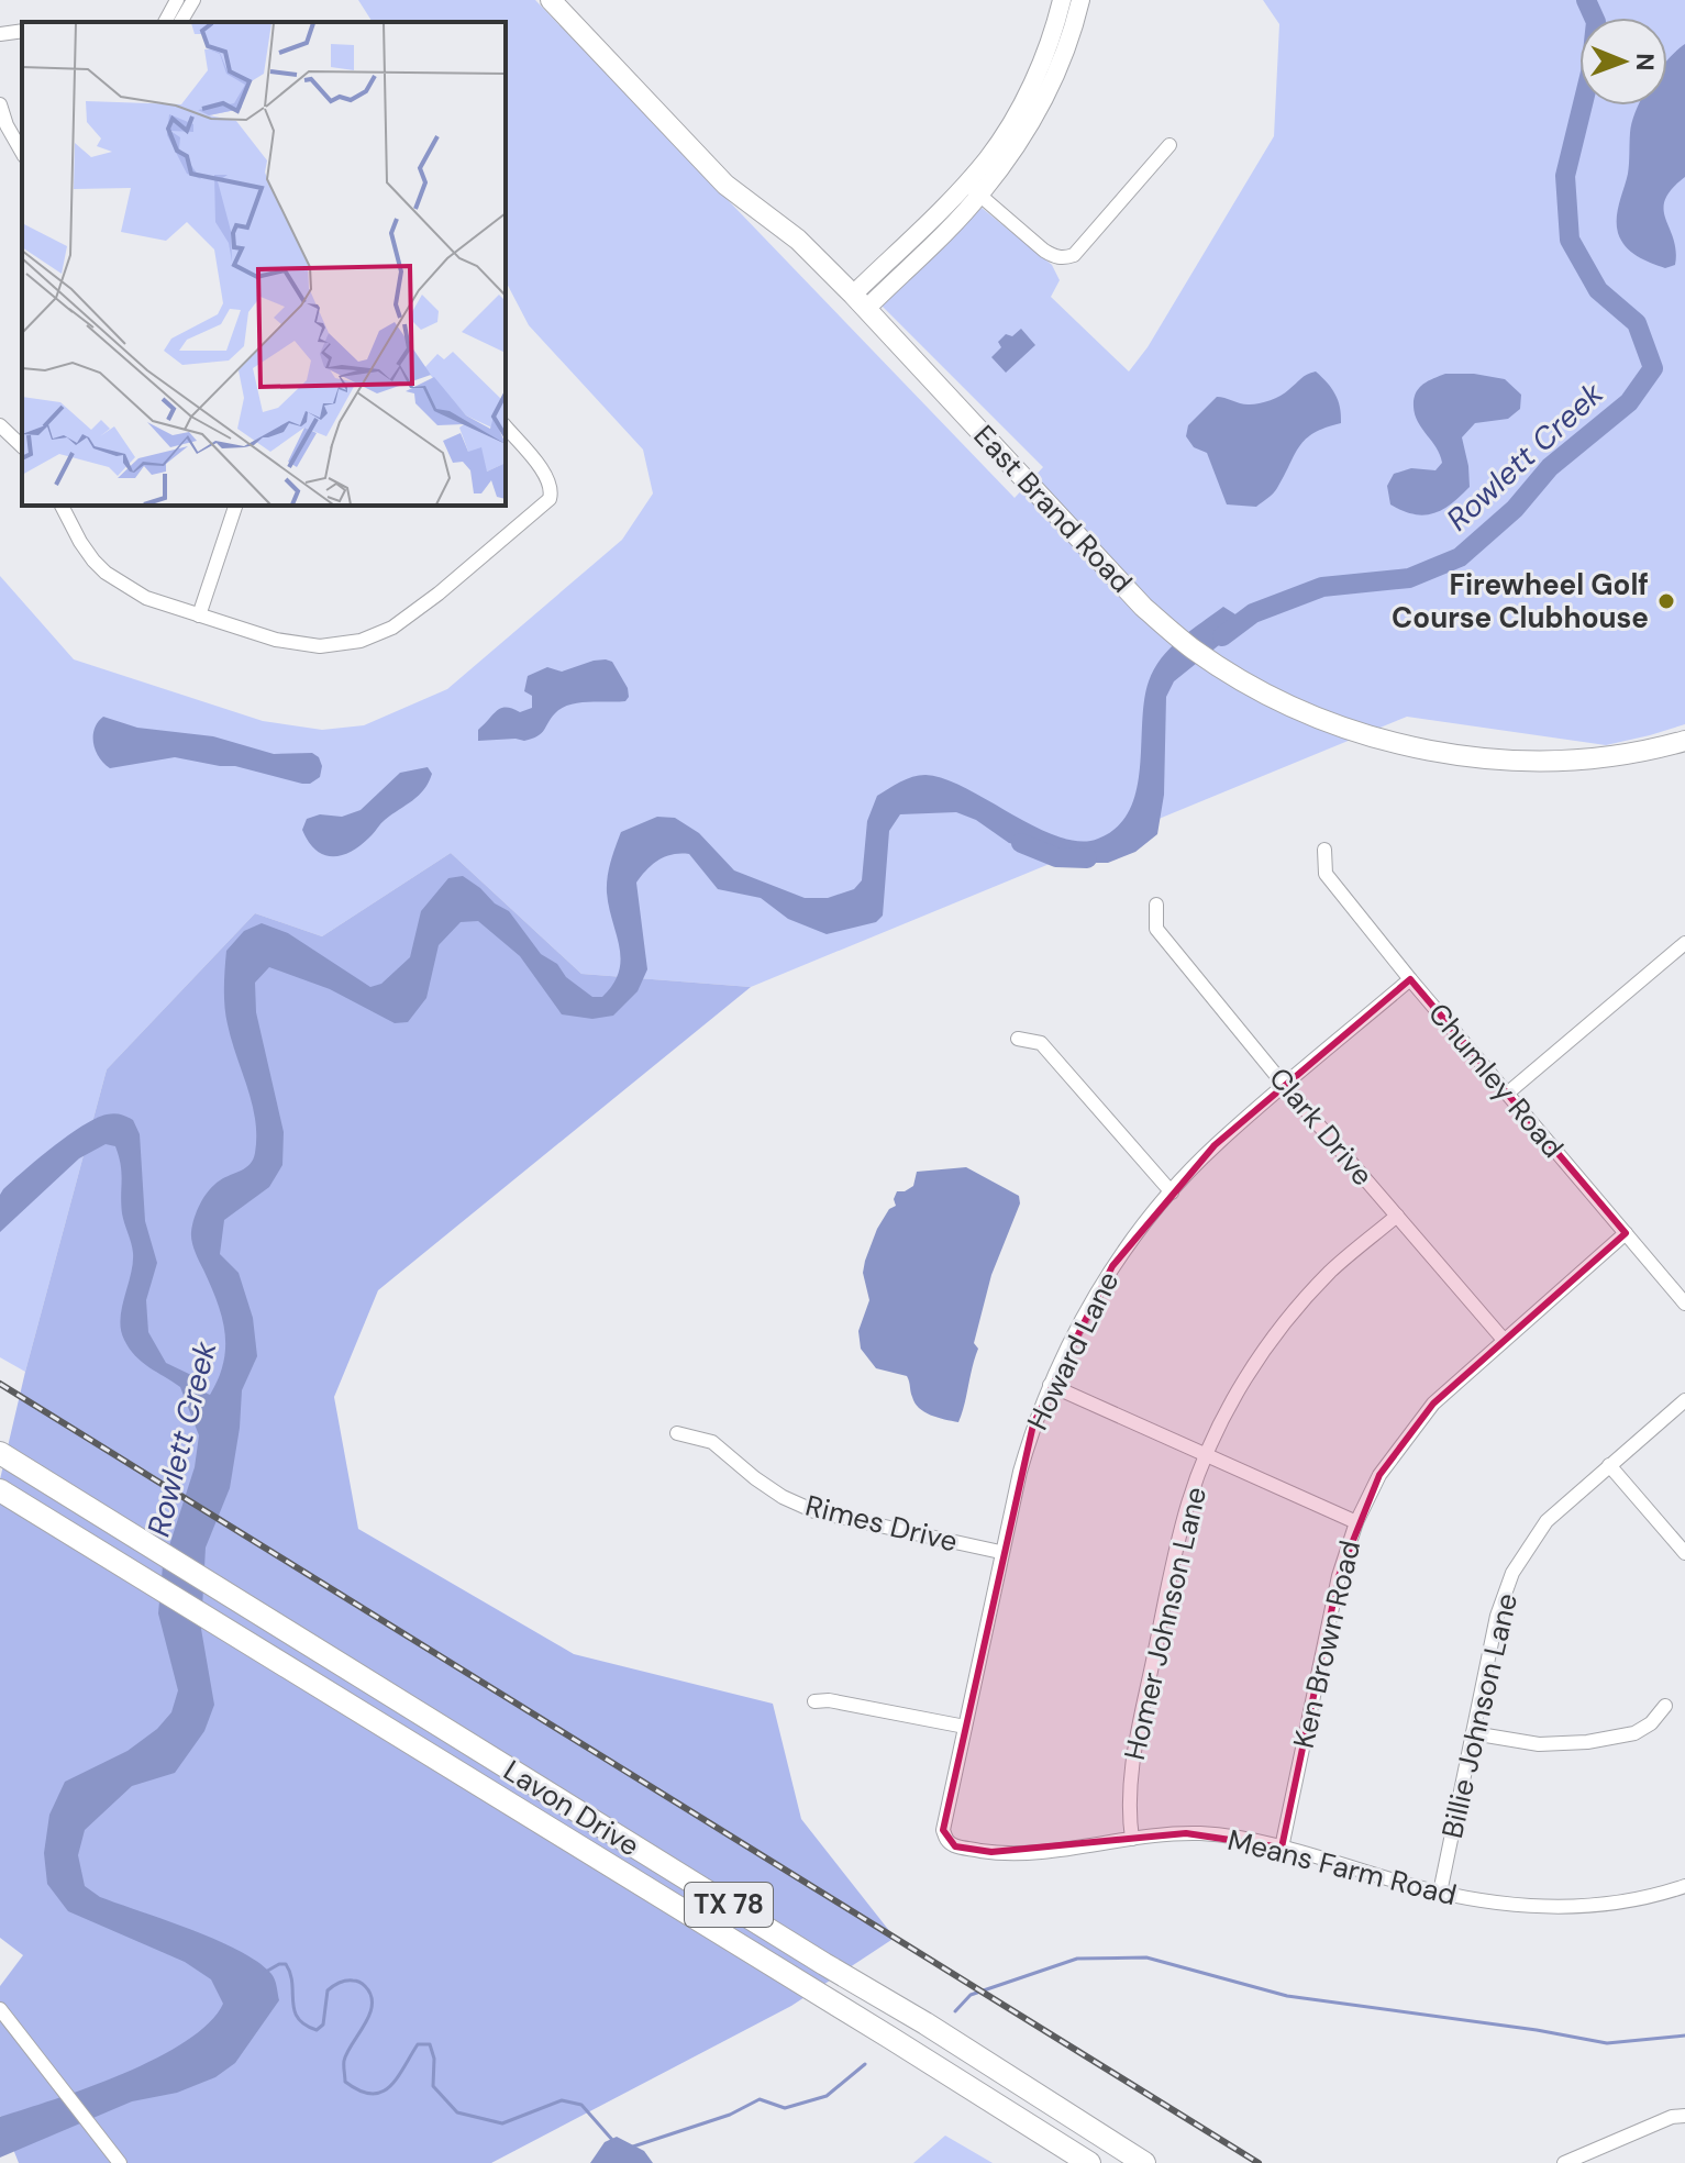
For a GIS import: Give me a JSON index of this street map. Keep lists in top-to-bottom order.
{
  "streets": {
    "main road": ["East Brand Road", "Lavon Drive", "TX 78"],
    "street": [
      "Chumley Road",
      "Clark Drive",
      "Howard Lane",
      "Rimes Drive",
      "Homer Johnson Lane",
      "Ken Brown Road",
      "Billie Johnson Lane",
      "Means Farm Road"
    ]
  },
  "crossings": [
    ["Chumley Road", "Howard Lane"],
    ["Chumley Road", "Ken Brown Road"],
    ["Clark Drive", "Howard Lane"],
    ["Clark Drive", "Homer Johnson Lane"],
    ["Clark Drive", "Ken Brown Road"],
    ["Howard Lane", "Rimes Drive"],
    ["Howard Lane", "Means Farm Road"],
    ["Homer Johnson Lane", "Means Farm Road"],
    ["Ken Brown Road", "Means Farm Road"],
    ["Billie Johnson Lane", "Means Farm Road"]
  ],
  "water": ["Rowlett Creek"],
  "places": ["Firewheel Golf Course Clubhouse"],
  "north": "right"
}
